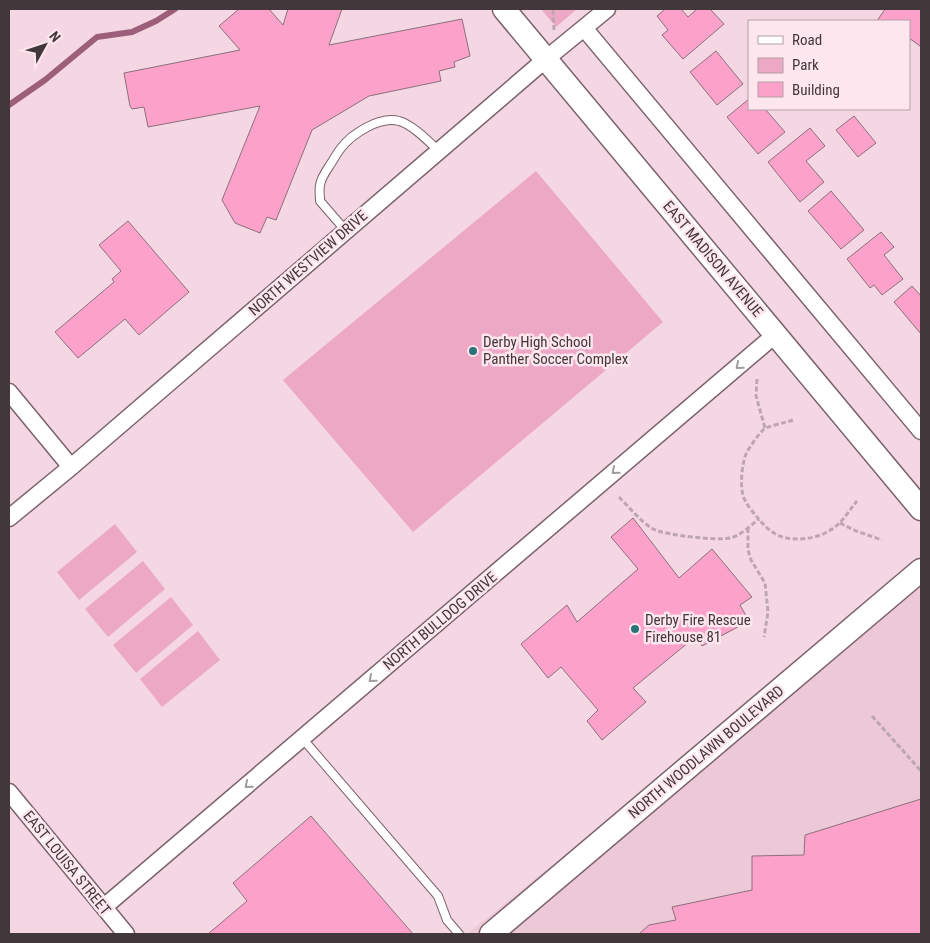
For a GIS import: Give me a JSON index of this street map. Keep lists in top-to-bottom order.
{
  "streets": {
    "main road": ["EAST MADISON AVENUE", "NORTH WOODLAWN BOULEVARD"],
    "street": ["NORTH WESTVIEW DRIVE", "NORTH BULLDOG DRIVE", "EAST LOUISA STREET"]
  },
  "crossings": [
    ["EAST MADISON AVENUE", "NORTH WESTVIEW DRIVE"],
    ["EAST MADISON AVENUE", "NORTH BULLDOG DRIVE"],
    ["NORTH BULLDOG DRIVE", "EAST LOUISA STREET"]
  ],
  "one_way": ["NORTH BULLDOG DRIVE"],
  "places": ["Derby High School Panther Soccer Complex", "Derby Fire Rescue Firehouse 81"],
  "legend": ["Road", "Park", "Building"],
  "north": "top right"
}
